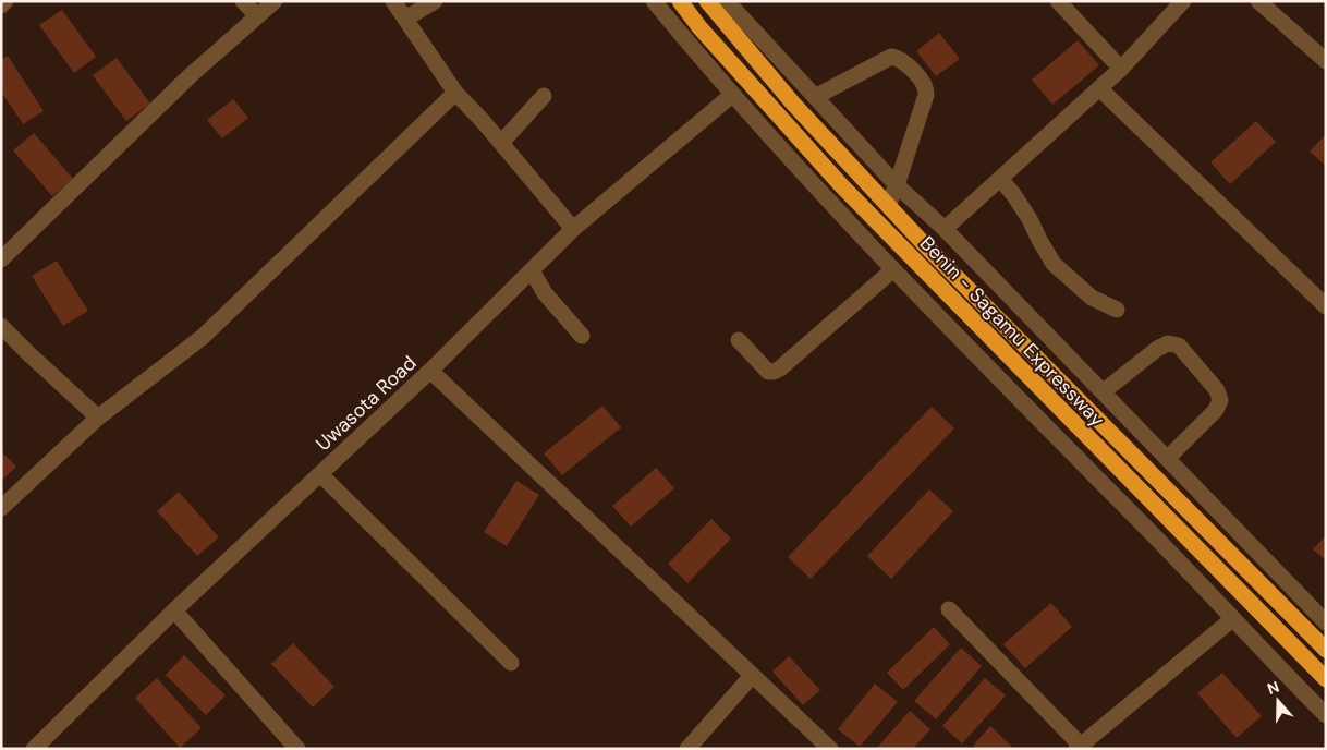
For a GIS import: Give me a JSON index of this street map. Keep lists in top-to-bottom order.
{
  "streets": {
    "highway": ["Benin - Sagamu Expressway"],
    "street": ["Uwasota Road"]
  },
  "north": "top"
}
